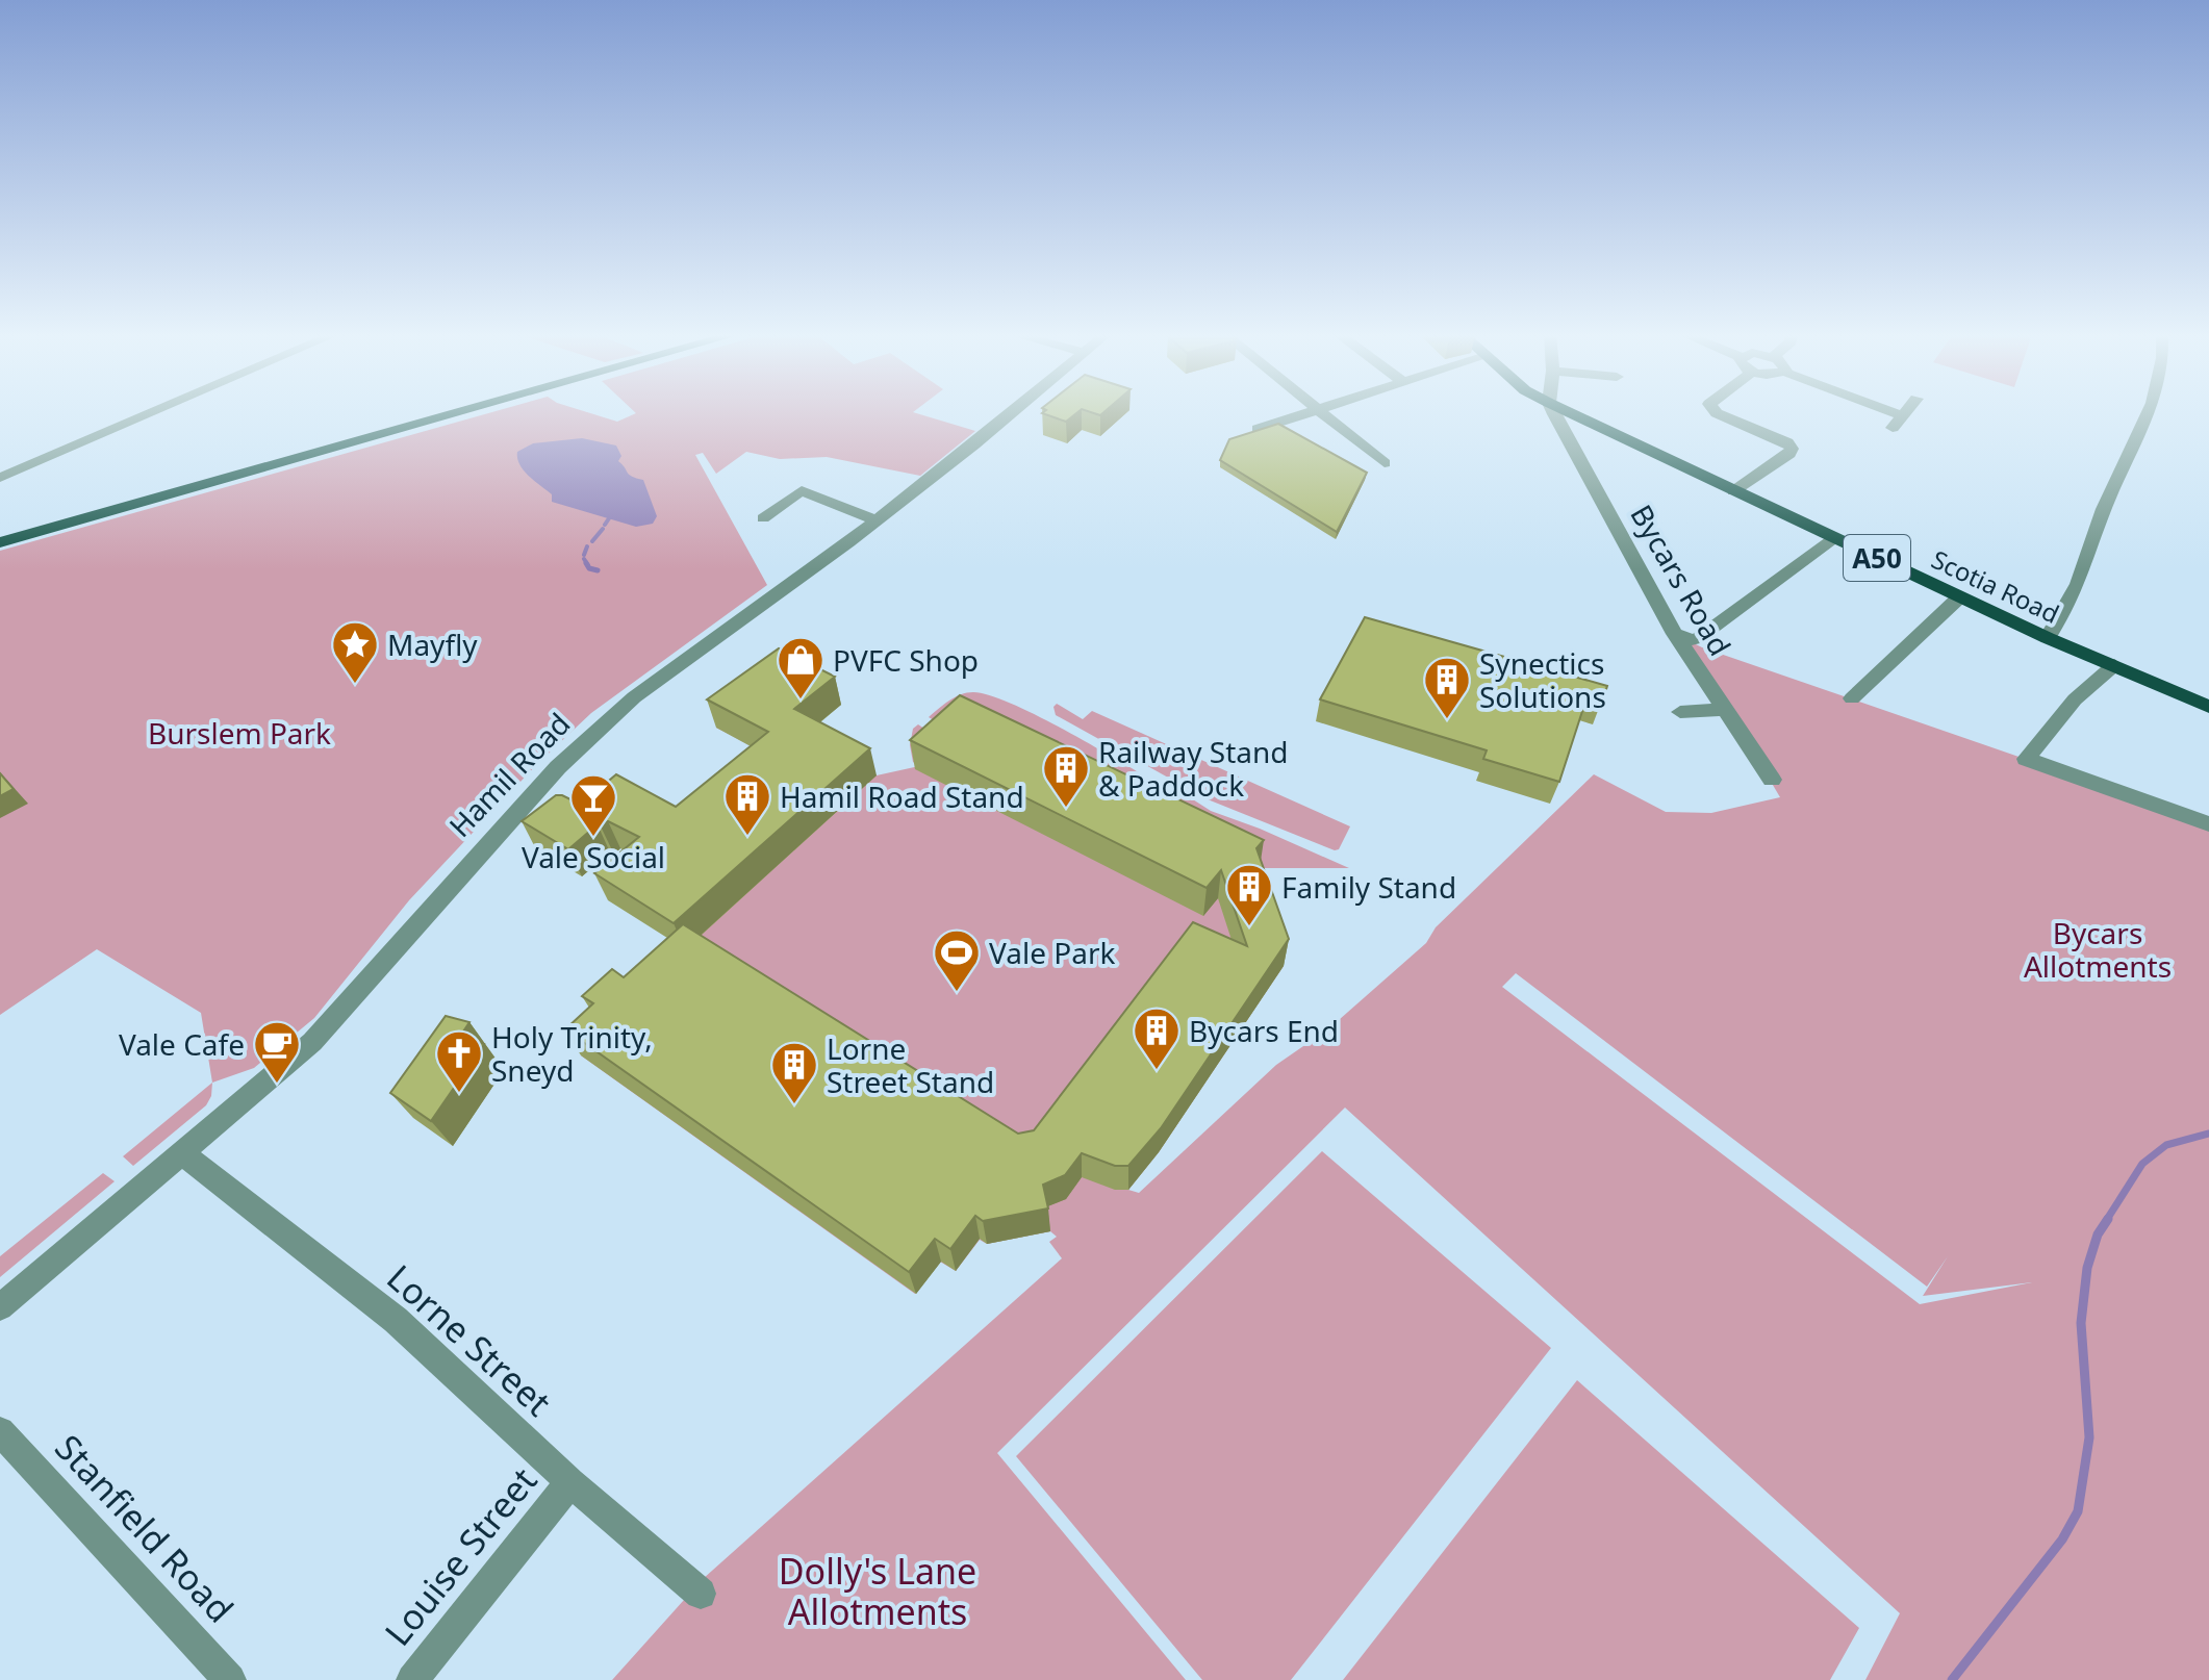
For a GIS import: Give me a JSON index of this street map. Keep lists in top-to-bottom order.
{
  "streets": {
    "main road": ["A50", "Scotia Road"],
    "street": [
      "Bycars Road",
      "Hamil Road",
      "Lorne Street",
      "Stanfield Road",
      "Louise Street"
    ]
  },
  "crossings": [
    ["Hamil Road", "Lorne Street"],
    ["Lorne Street", "Louise Street"]
  ],
  "parks": ["Burslem Park", "Bycars Allotments", "Dolly's Lane Allotments"],
  "places": {
    "place": ["Mayfly"],
    "shop": ["PVFC Shop"],
    "building": [
      "Synectics Solutions",
      "Railway Stand & Paddock",
      "Hamil Road Stand",
      "Family Stand",
      "Bycars End",
      "Lorne Street Stand"
    ],
    "bar": ["Vale Social"],
    "sports": ["Vale Park"],
    "cafe": ["Vale Cafe"],
    "church": ["Holy Trinity, Sneyd"]
  }
}
